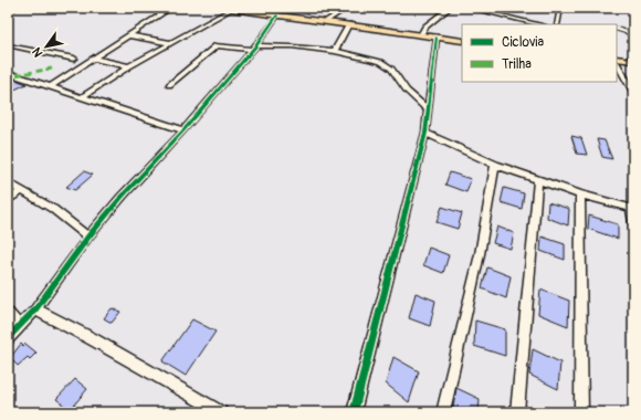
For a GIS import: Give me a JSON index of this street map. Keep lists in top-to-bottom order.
{
  "legend": ["Ciclovia", "Trilha"],
  "north": "bottom left"
}
